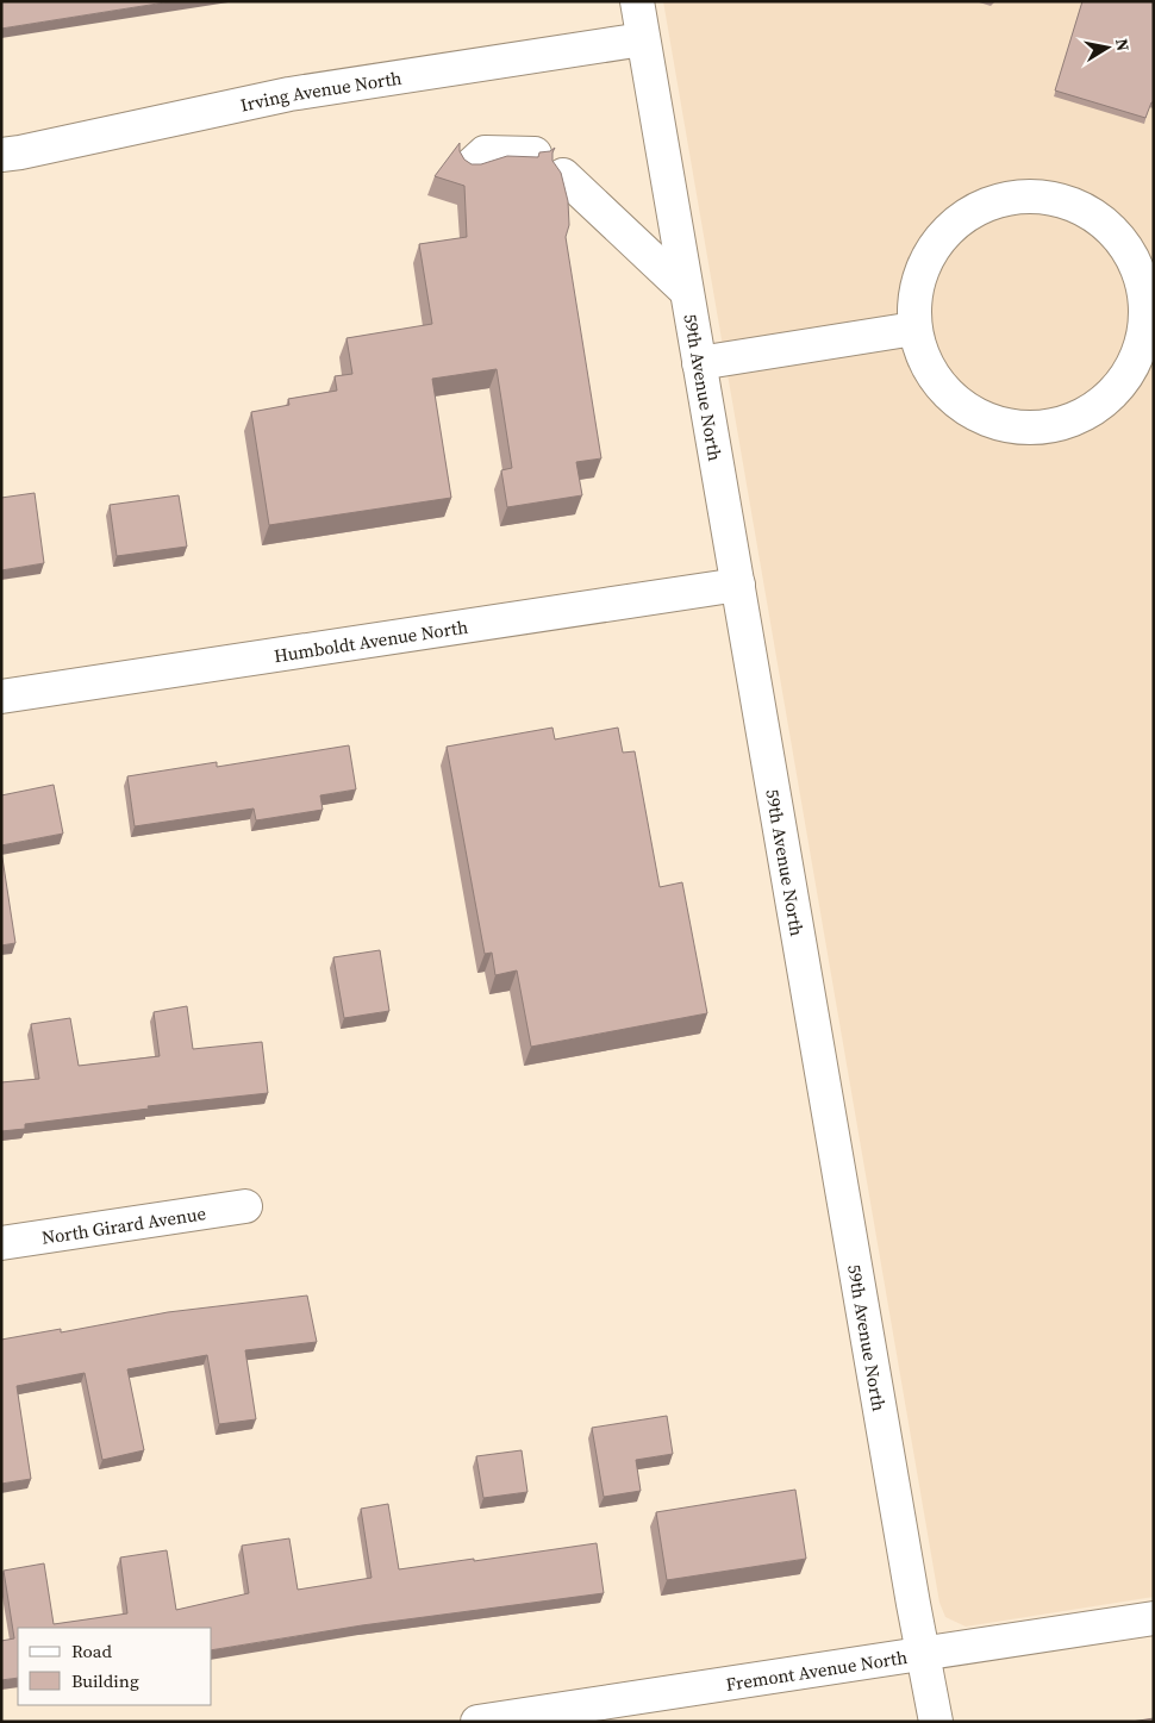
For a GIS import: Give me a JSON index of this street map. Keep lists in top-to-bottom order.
{
  "streets": {
    "street": [
      "Irving Avenue North",
      "59th Avenue North",
      "Humboldt Avenue North",
      "North Girard Avenue",
      "Fremont Avenue North"
    ]
  },
  "crossings": [
    ["Irving Avenue North", "59th Avenue North"],
    ["59th Avenue North", "Humboldt Avenue North"],
    ["59th Avenue North", "Fremont Avenue North"]
  ],
  "legend": ["Road", "Building"],
  "north": "right"
}
